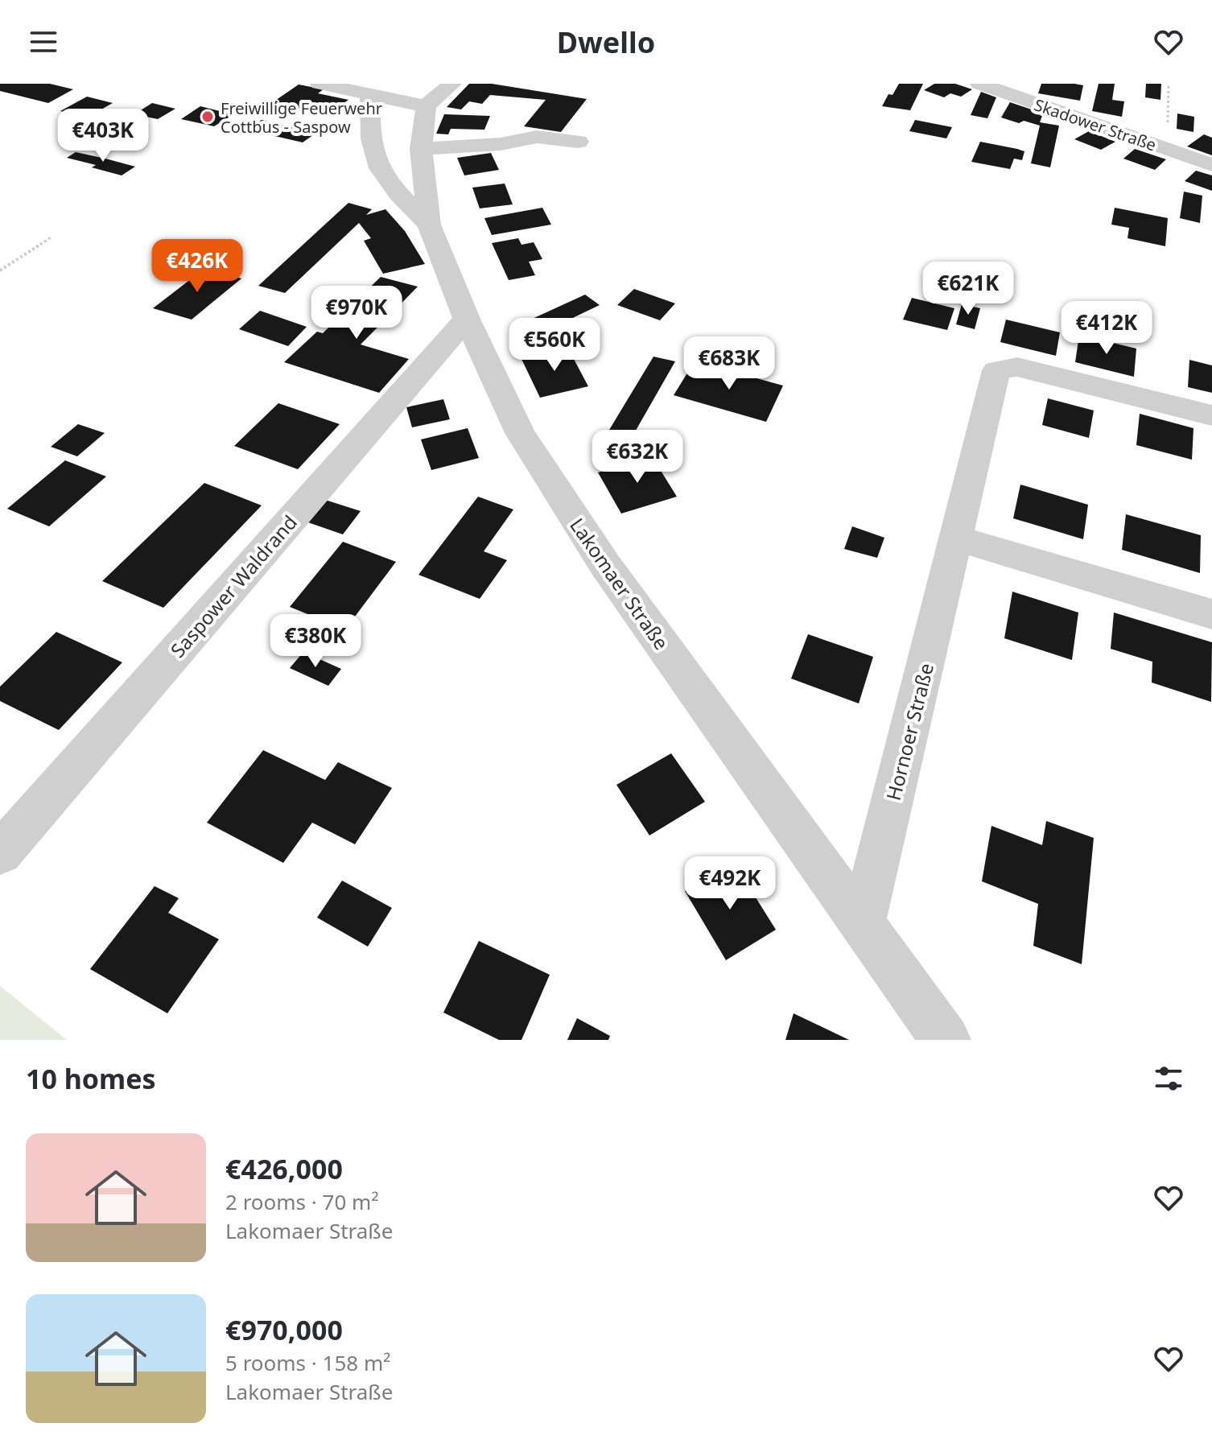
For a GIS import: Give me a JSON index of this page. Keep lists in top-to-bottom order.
{
  "streets": {
    "street": [
      "Skadower Straße",
      "Lakomaer Straße",
      "Saspower Waldrand",
      "Hornoer Straße"
    ]
  },
  "crossings": [
    ["Lakomaer Straße", "Saspower Waldrand"],
    ["Lakomaer Straße", "Hornoer Straße"]
  ],
  "places": ["Freiwillige Feuerwehr Cottbus - Saspow"],
  "page": {
    "header": "Dwello",
    "price": [
      "€403K",
      "€426K",
      "€621K",
      "€970K",
      "€412K",
      "€560K",
      "€683K",
      "€632K",
      "€380K",
      "€492K"
    ],
    "heading": "10 homes",
    "list": [
      {
        "name": "€426,000",
        "note": "2 rooms · 70 m² · Lakomaer Straße"
      },
      {
        "name": "€970,000",
        "note": "5 rooms · 158 m² · Lakomaer Straße"
      }
    ]
  }
}
